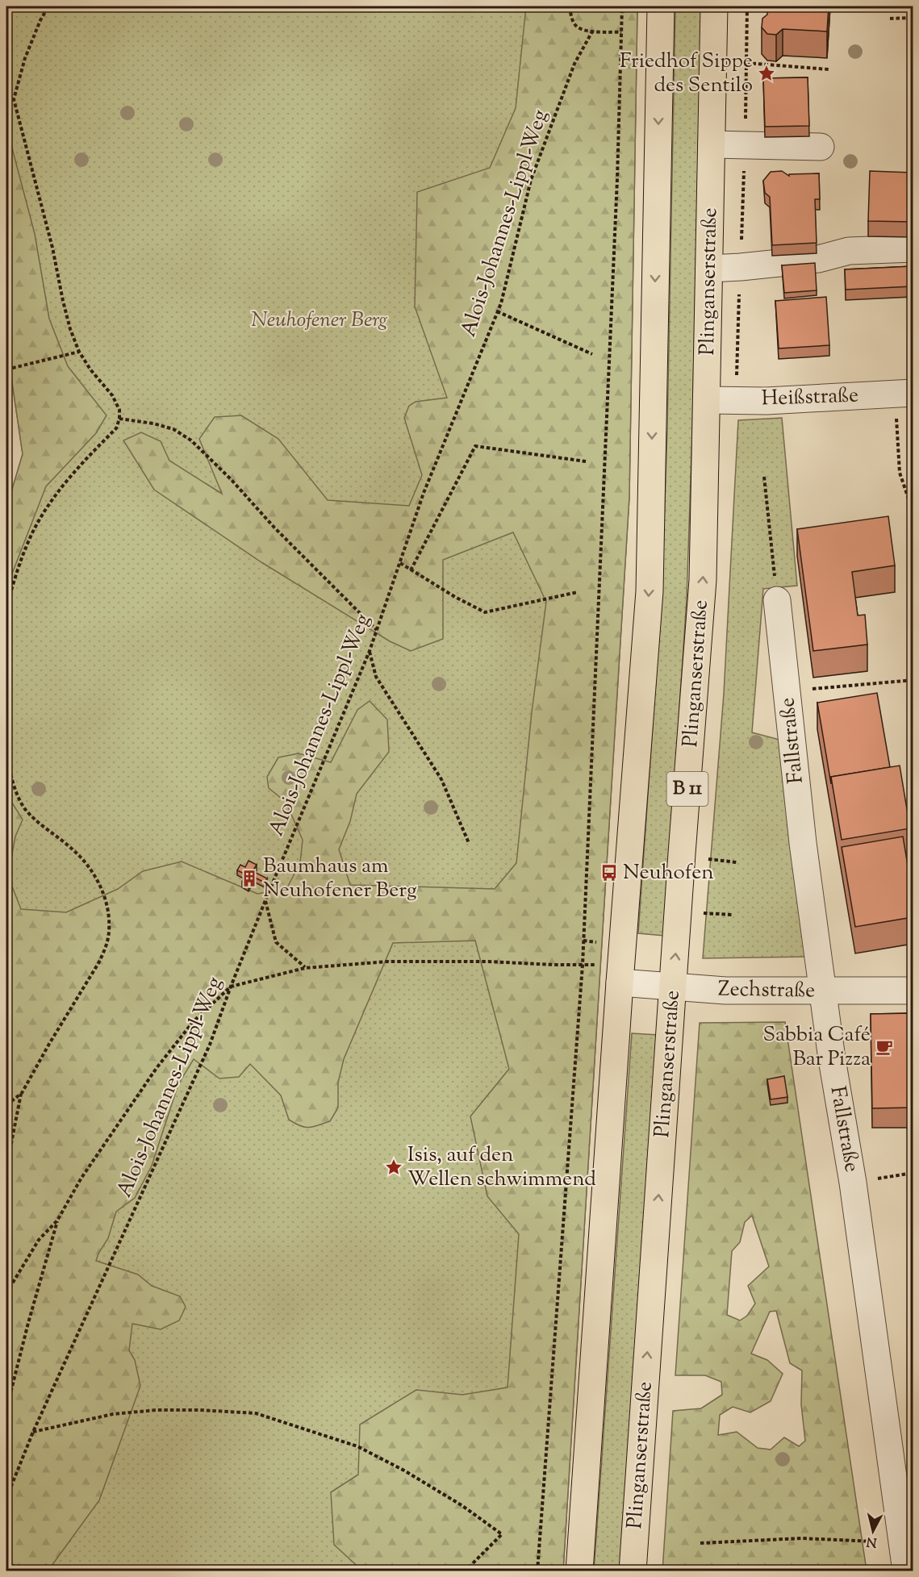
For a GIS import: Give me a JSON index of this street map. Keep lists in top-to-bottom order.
{
  "streets": {
    "main road": ["Plinganserstraße", "B 11"],
    "street": ["Heißstraße", "Fallstraße", "Zechstraße"],
    "path": ["Alois-Johannes-Lippl-Weg"]
  },
  "crossings": [
    ["Plinganserstraße", "Heißstraße"],
    ["Plinganserstraße", "Zechstraße"],
    ["Fallstraße", "Zechstraße"]
  ],
  "parks": ["Neuhofener Berg"],
  "places": {
    "place": ["Friedhof Sippe des Sentilo", "Isis, auf den Wellen schwimmend"],
    "bus stop": ["Neuhofen"],
    "building": ["Baumhaus am Neuhofener Berg"],
    "cafe": ["Sabbia Café Bar Pizza"]
  },
  "north": "bottom"
}
